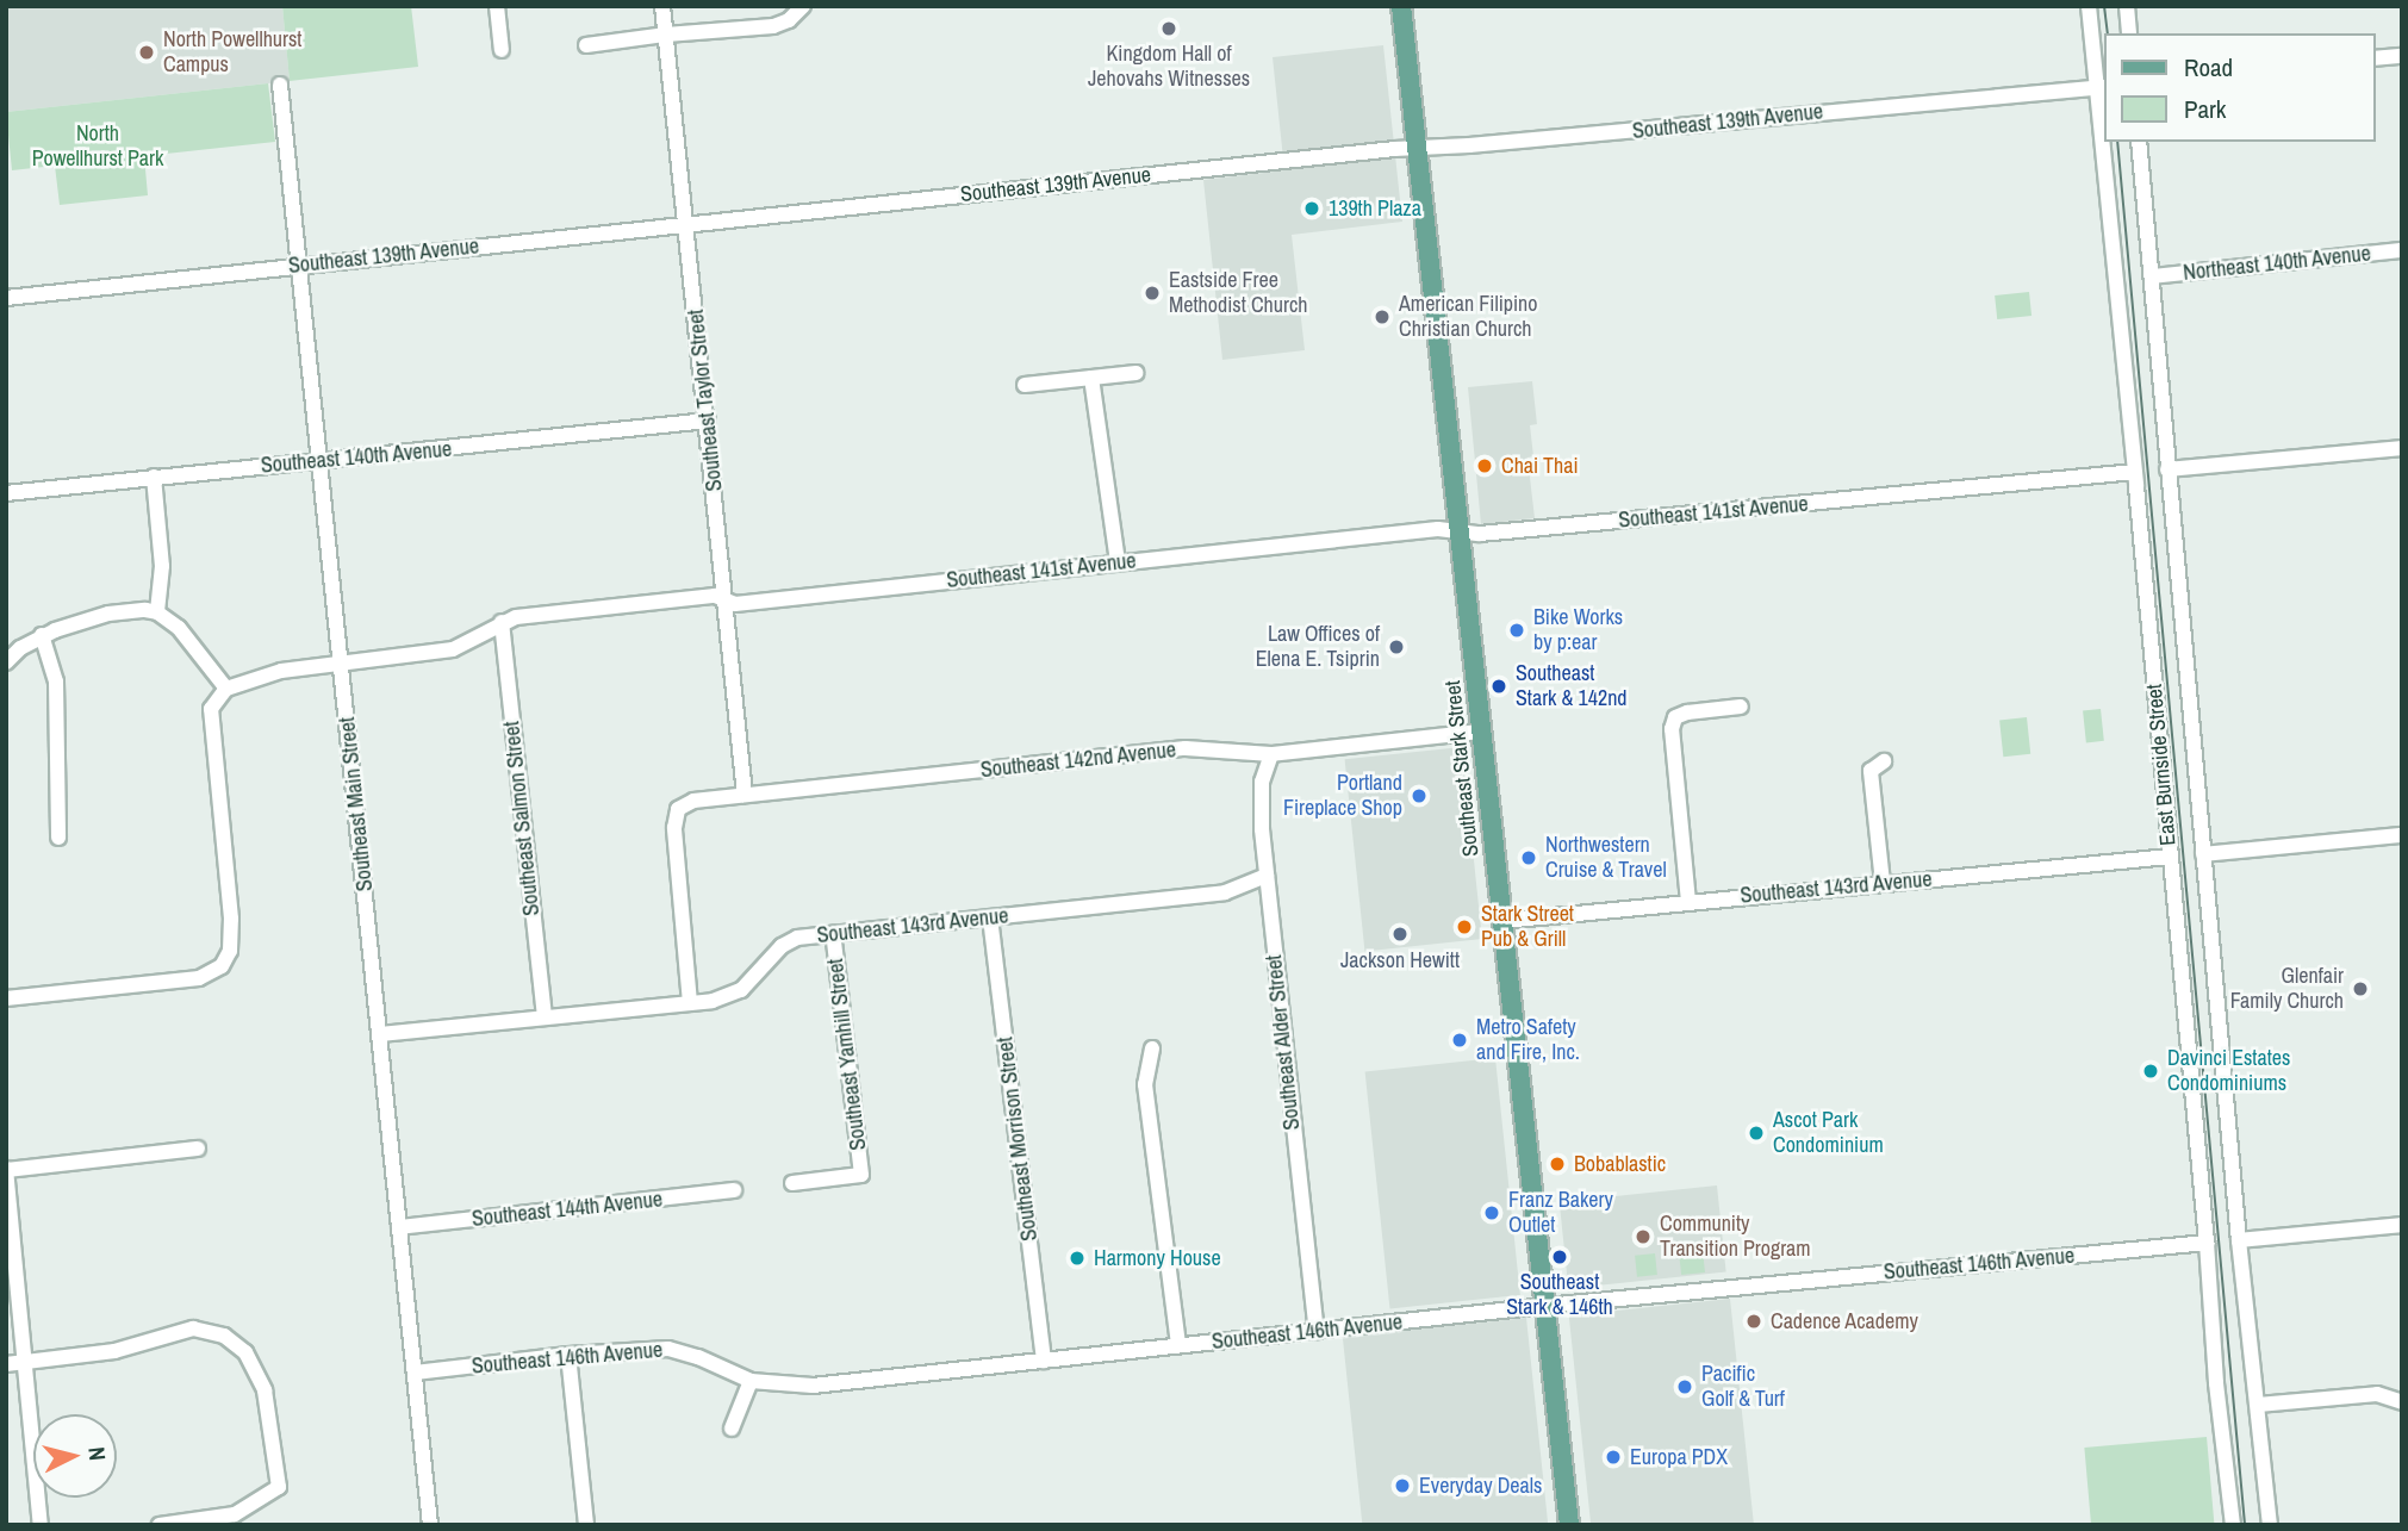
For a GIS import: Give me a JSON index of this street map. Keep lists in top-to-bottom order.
{
  "streets": {
    "main road": ["Southeast Stark Street"],
    "street": [
      "Southeast 139th Avenue",
      "Northeast 140th Avenue",
      "Southeast Taylor Street",
      "Southeast 140th Avenue",
      "Southeast 141st Avenue",
      "Southeast 142nd Avenue",
      "East Burnside Street",
      "Southeast Main Street",
      "Southeast Salmon Street",
      "Southeast 143rd Avenue",
      "Southeast Alder Street",
      "Southeast Yamhill Street",
      "Southeast Morrison Street",
      "Southeast 144th Avenue",
      "Southeast 146th Avenue"
    ]
  },
  "crossings": [
    ["Southeast 139th Avenue", "Southeast Taylor Street"],
    ["Southeast 139th Avenue", "East Burnside Street"],
    ["Southeast 139th Avenue", "Southeast Stark Street"],
    ["Southeast 139th Avenue", "Southeast Main Street"],
    ["Northeast 140th Avenue", "East Burnside Street"],
    ["Southeast Taylor Street", "Southeast 140th Avenue"],
    ["Southeast Taylor Street", "Southeast 141st Avenue"],
    ["Southeast Taylor Street", "Southeast 142nd Avenue"],
    ["Southeast 140th Avenue", "Southeast Main Street"],
    ["Southeast 141st Avenue", "East Burnside Street"],
    ["Southeast 141st Avenue", "Southeast Stark Street"],
    ["Southeast 141st Avenue", "Southeast Main Street"],
    ["Southeast 141st Avenue", "Southeast Salmon Street"],
    ["Southeast 142nd Avenue", "Southeast Stark Street"],
    ["Southeast 142nd Avenue", "Southeast 143rd Avenue"],
    ["Southeast 142nd Avenue", "Southeast Alder Street"],
    ["East Burnside Street", "Southeast 143rd Avenue"],
    ["East Burnside Street", "Southeast 146th Avenue"],
    ["Southeast Stark Street", "Southeast 143rd Avenue"],
    ["Southeast Stark Street", "Southeast 146th Avenue"],
    ["Southeast Main Street", "Southeast 143rd Avenue"],
    ["Southeast Main Street", "Southeast 144th Avenue"],
    ["Southeast Main Street", "Southeast 146th Avenue"],
    ["Southeast Salmon Street", "Southeast 143rd Avenue"],
    ["Southeast 143rd Avenue", "Southeast Alder Street"],
    ["Southeast 143rd Avenue", "Southeast Yamhill Street"],
    ["Southeast 143rd Avenue", "Southeast Morrison Street"],
    ["Southeast Alder Street", "Southeast 146th Avenue"],
    ["Southeast Morrison Street", "Southeast 146th Avenue"]
  ],
  "parks": ["North Powellhurst Park"],
  "places": [
    "Kingdom Hall of Jehovahs Witnesses",
    "North Powellhurst Campus",
    "139th Plaza",
    "Eastside Free Methodist Church",
    "American Filipino Christian Church",
    "Chai Thai",
    "Bike Works by p:ear",
    "Law Offices of Elena E. Tsiprin",
    "Southeast Stark & 142nd",
    "Portland Fireplace Shop",
    "Northwestern Cruise & Travel",
    "Stark Street Pub & Grill",
    "Jackson Hewitt",
    "Glenfair Family Church",
    "Metro Safety and Fire, Inc.",
    "Davinci Estates Condominiums",
    "Ascot Park Condominium",
    "Bobablastic",
    "Franz Bakery Outlet",
    "Community Transition Program",
    "Southeast Stark & 146th",
    "Harmony House",
    "Cadence Academy",
    "Pacific Golf & Turf",
    "Europa PDX",
    "Everyday Deals"
  ],
  "legend": ["Road", "Park"],
  "north": "right"
}
